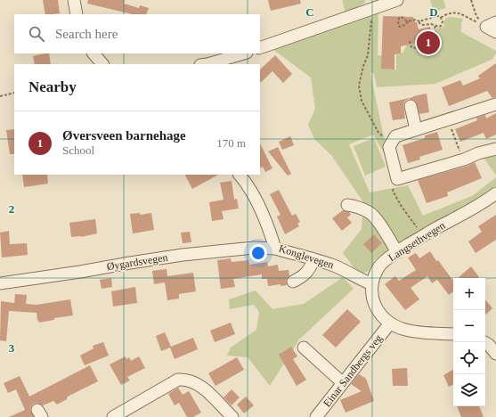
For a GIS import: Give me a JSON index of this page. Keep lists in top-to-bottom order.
{
  "streets": {
    "street": [
      "Langsethvegen",
      "Konglevegen",
      "Øygardsvegen",
      "Einar Sandbergs veg"
    ]
  },
  "crossings": [
    ["Langsethvegen", "Konglevegen"],
    ["Langsethvegen", "Einar Sandbergs veg"],
    ["Konglevegen", "Øygardsvegen"]
  ],
  "page": {
    "search": "Search here",
    "pins": "1",
    "heading": "Nearby",
    "list": [
      {
        "mark": "1",
        "name": "Øversveen barnehage",
        "note": "School",
        "value": "170 m"
      }
    ],
    "map_buttons": ["+", "−"]
  },
  "grid": {
    "columns": ["C", "D"],
    "rows": ["2", "3"]
  }
}
